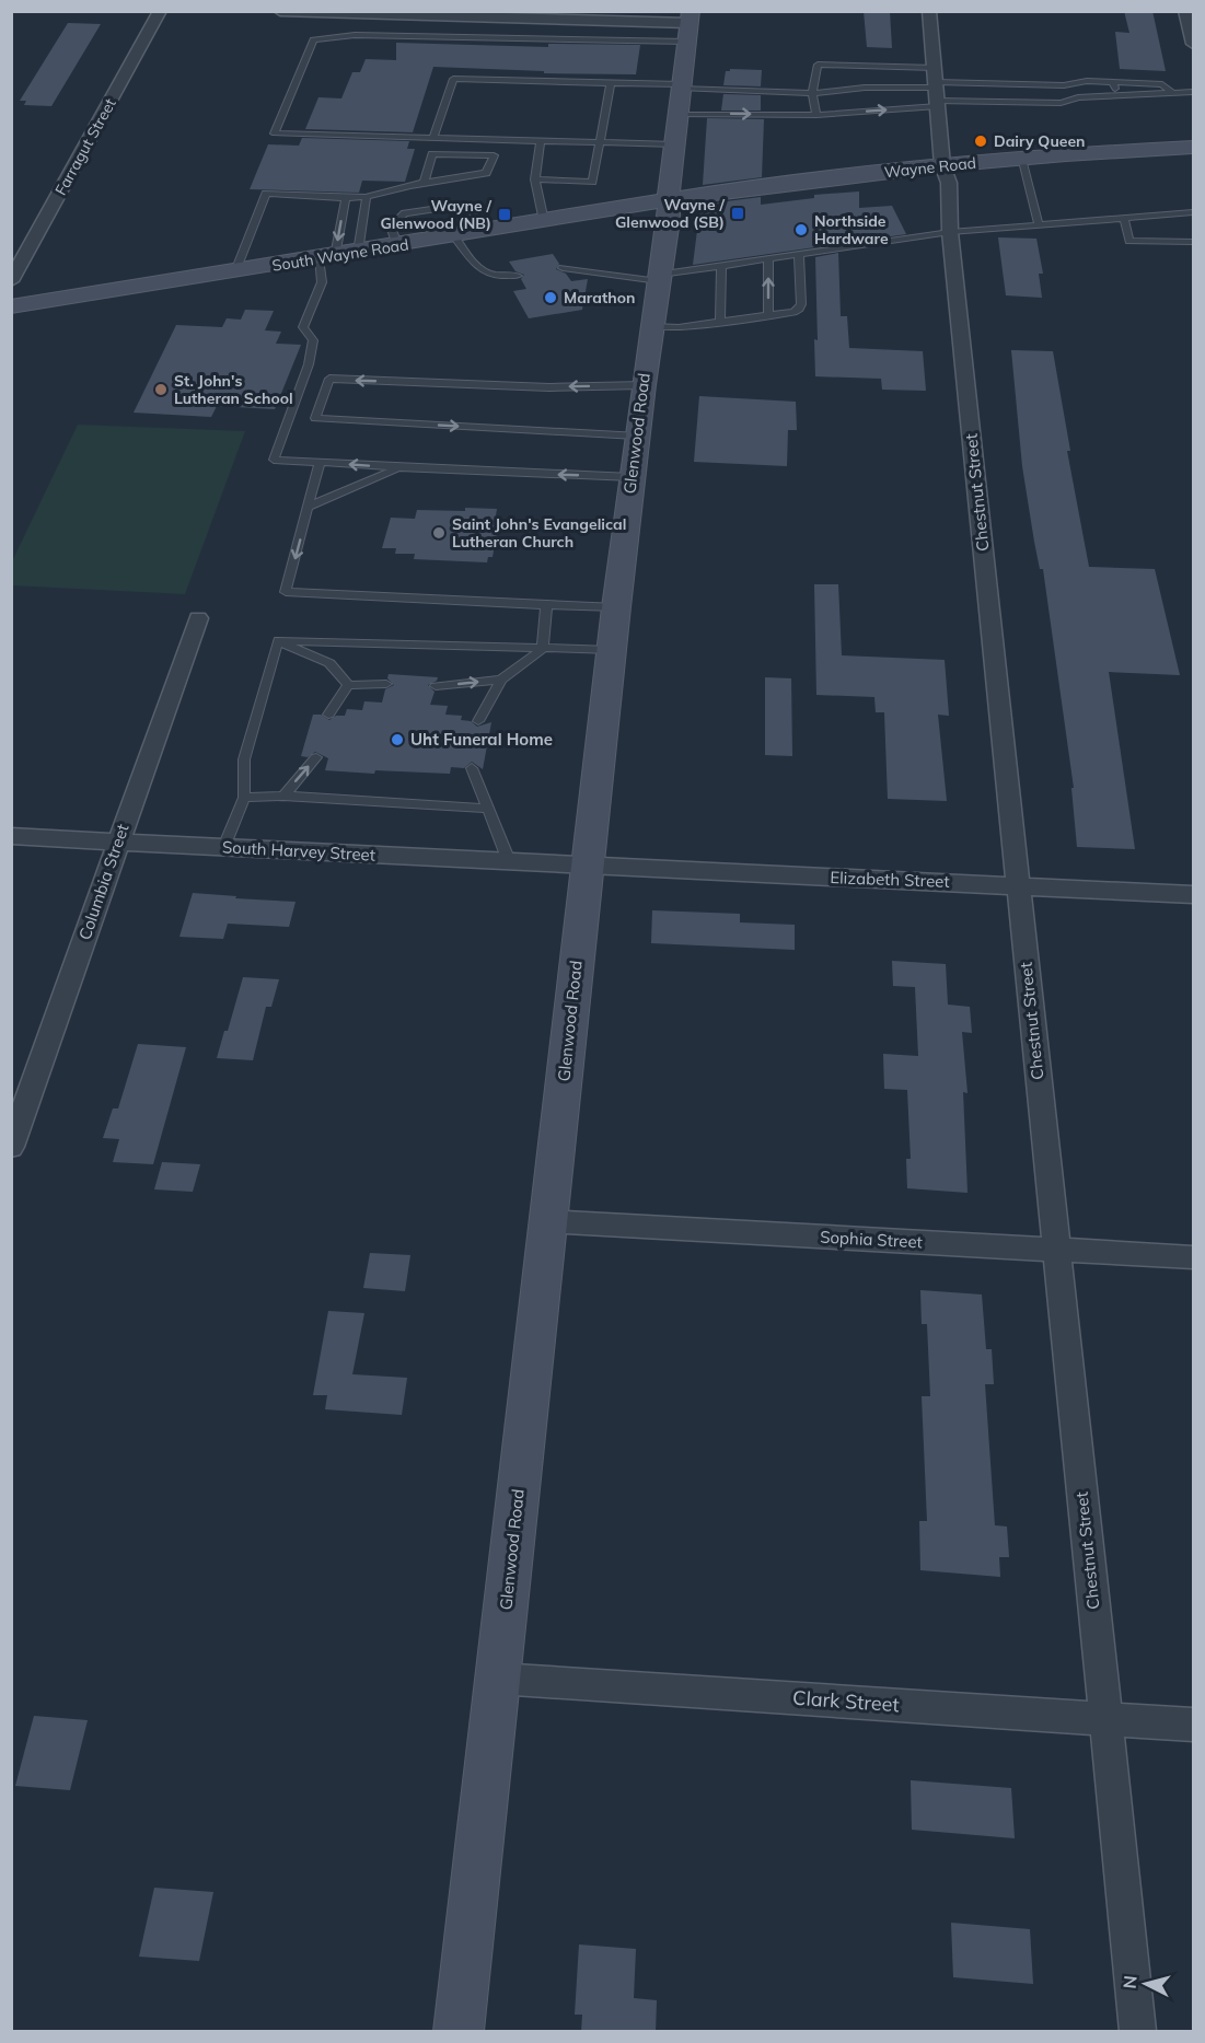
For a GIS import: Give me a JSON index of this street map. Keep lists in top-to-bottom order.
{
  "streets": {
    "street": [
      "Farragut Street",
      "Wayne Road",
      "South Wayne Road",
      "Glenwood Road",
      "Chestnut Street",
      "South Harvey Street",
      "Elizabeth Street",
      "Columbia Street",
      "Sophia Street",
      "Clark Street"
    ]
  },
  "crossings": [
    ["Wayne Road", "South Wayne Road"],
    ["Wayne Road", "Glenwood Road"],
    ["Wayne Road", "Chestnut Street"],
    ["South Wayne Road", "Glenwood Road"],
    ["Glenwood Road", "South Harvey Street"],
    ["Glenwood Road", "Elizabeth Street"],
    ["Glenwood Road", "Sophia Street"],
    ["Glenwood Road", "Clark Street"],
    ["Chestnut Street", "Elizabeth Street"],
    ["Chestnut Street", "Sophia Street"],
    ["Chestnut Street", "Clark Street"],
    ["South Harvey Street", "Elizabeth Street"],
    ["South Harvey Street", "Columbia Street"]
  ],
  "places": {
    "other": [
      "Dairy Queen",
      "Northside Hardware",
      "Marathon",
      "St. John's Lutheran School",
      "Saint John's Evangelical Lutheran Church",
      "Uht Funeral Home"
    ],
    "transit": ["Wayne / Glenwood (SB)", "Wayne / Glenwood (NB)"]
  },
  "north": "left"
}
